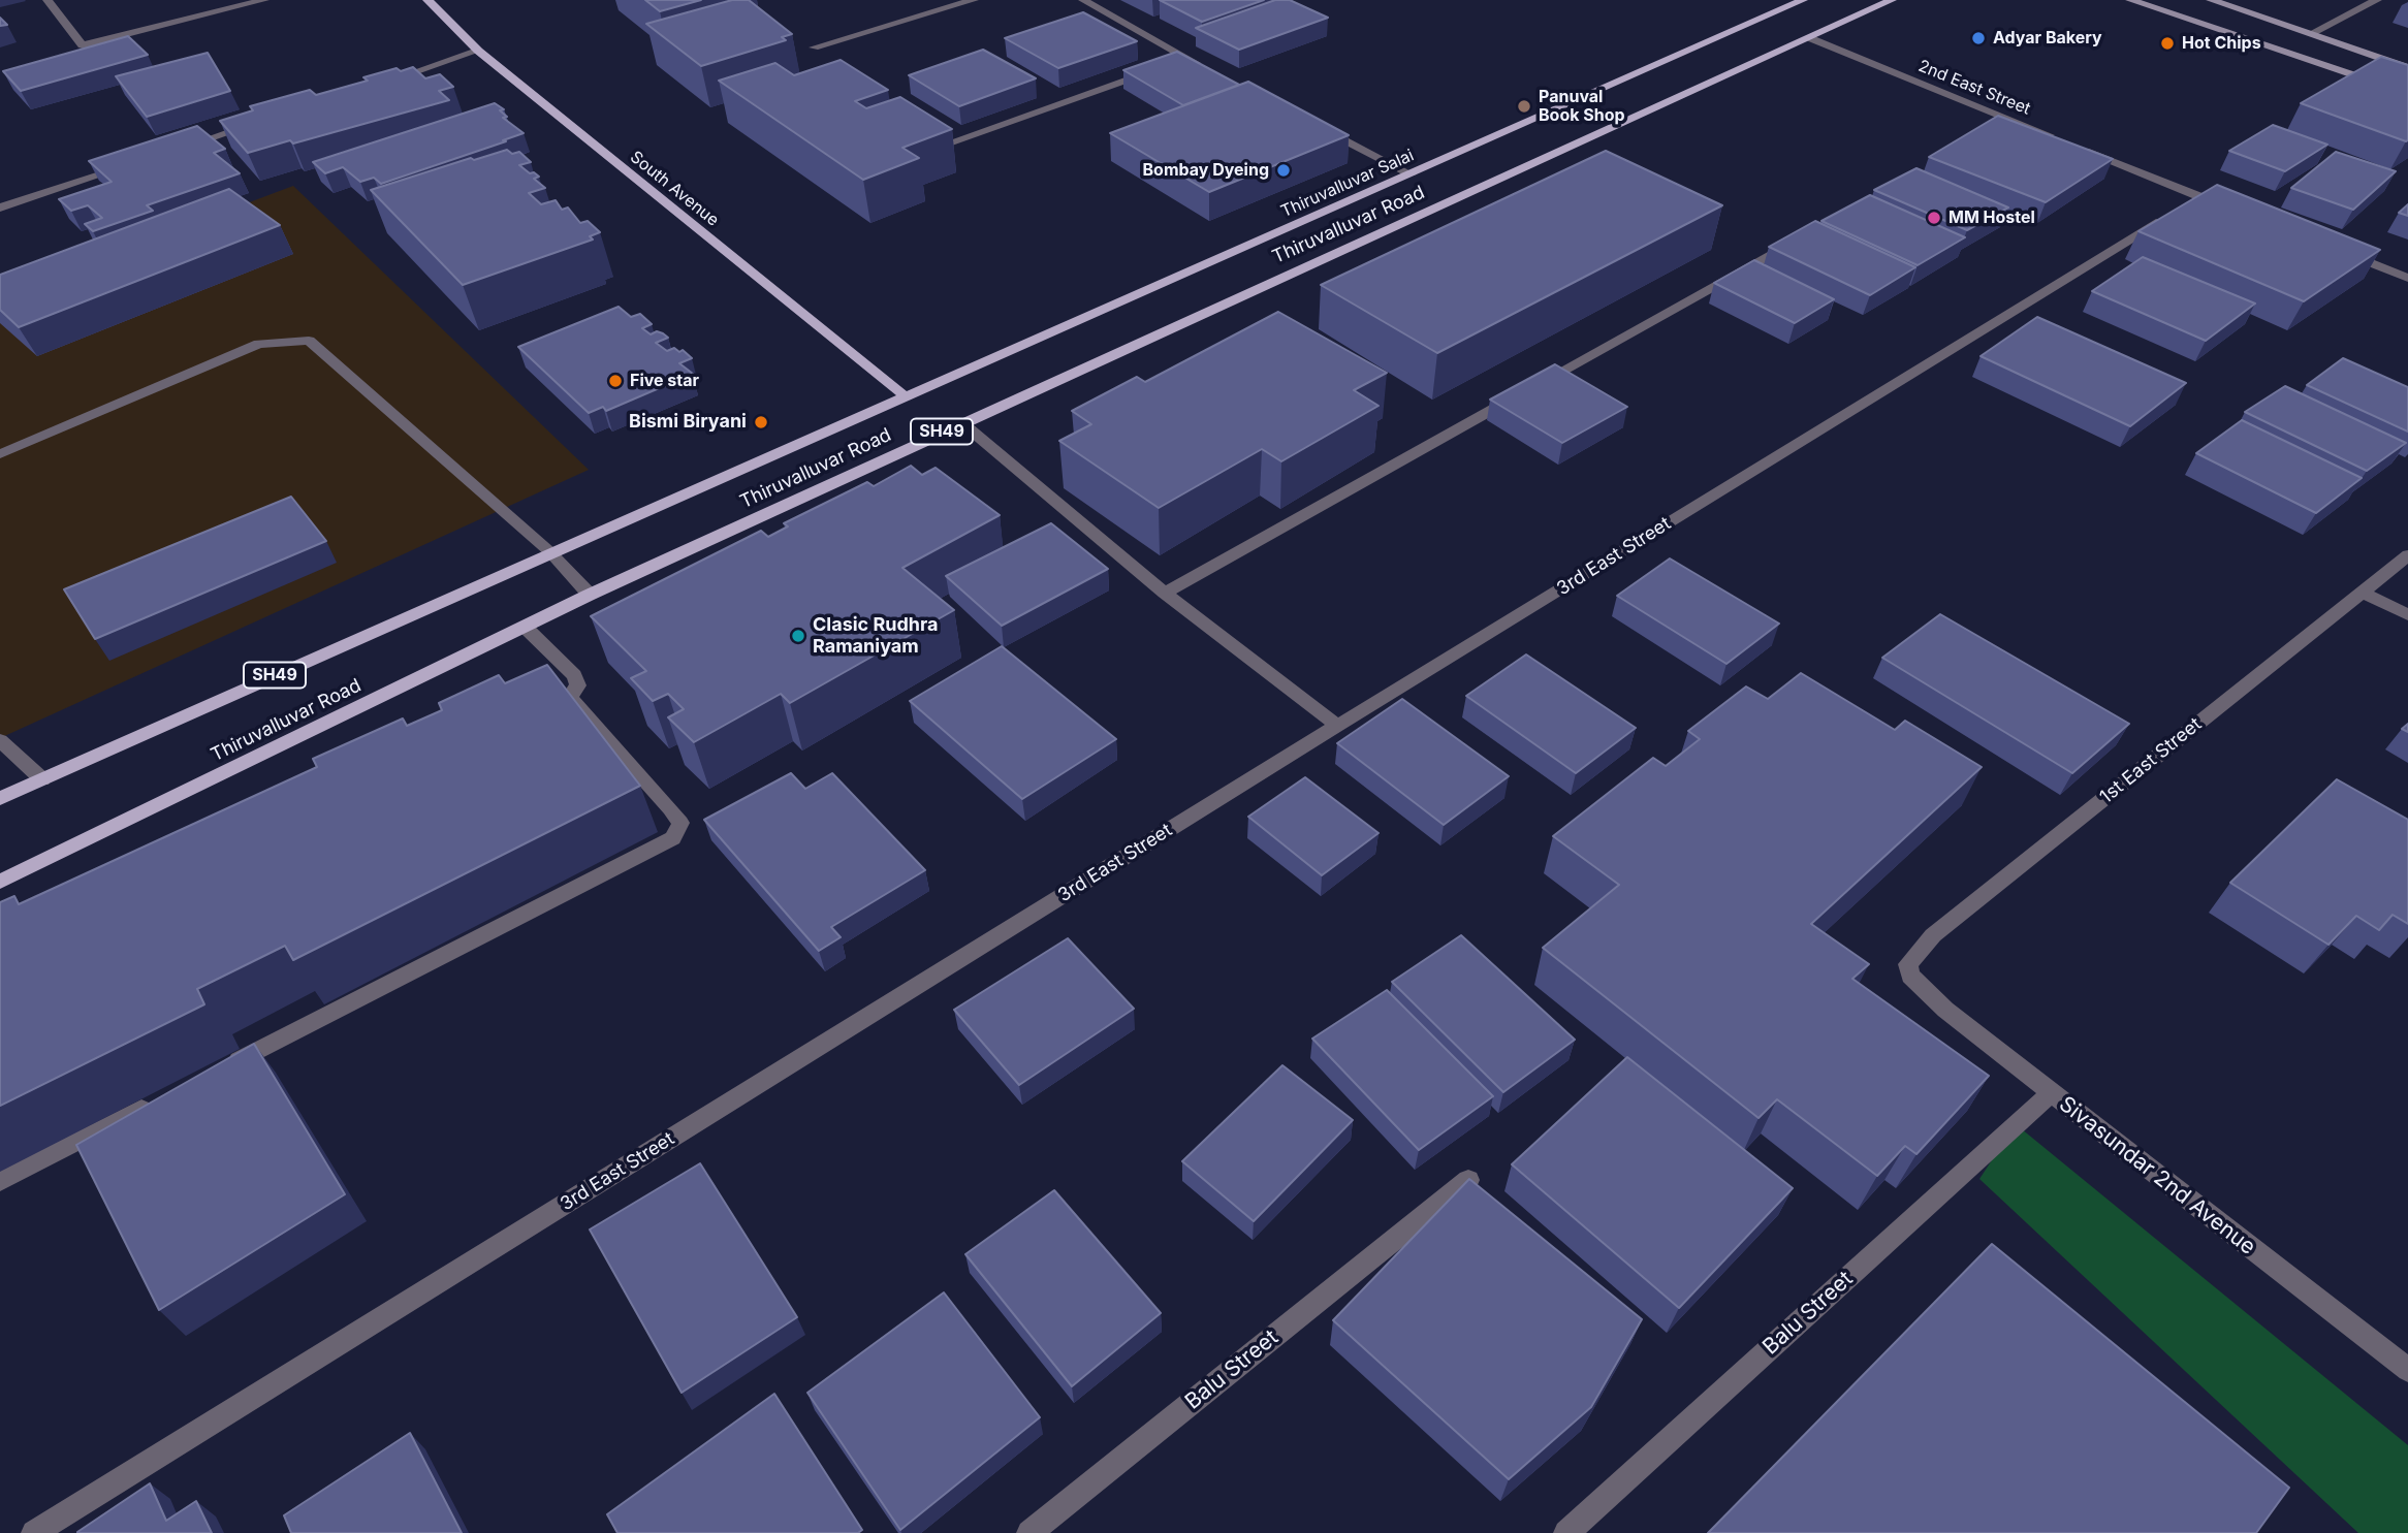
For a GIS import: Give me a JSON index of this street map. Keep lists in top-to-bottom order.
{
  "streets": {
    "main road": [
      "Thiruvalluvar Salai",
      "South Avenue",
      "Thiruvalluvar Road",
      "SH49"
    ],
    "street": [
      "2nd East Street",
      "3rd East Street",
      "1st East Street",
      "Sivasundar 2nd Avenue",
      "Balu Street"
    ]
  },
  "crossings": [
    ["2nd East Street", "Thiruvalluvar Road"],
    ["Thiruvalluvar Salai", "South Avenue"],
    ["Thiruvalluvar Salai", "Thiruvalluvar Road"],
    ["South Avenue", "Thiruvalluvar Road"],
    ["1st East Street", "Sivasundar 2nd Avenue"],
    ["Sivasundar 2nd Avenue", "Balu Street"]
  ],
  "places": [
    "Adyar Bakery",
    "Hot Chips",
    "Panuval Book Shop",
    "Bombay Dyeing",
    "MM Hostel",
    "Five star",
    "Bismi Biryani",
    "Clasic Rudhra Ramaniyam"
  ]
}
